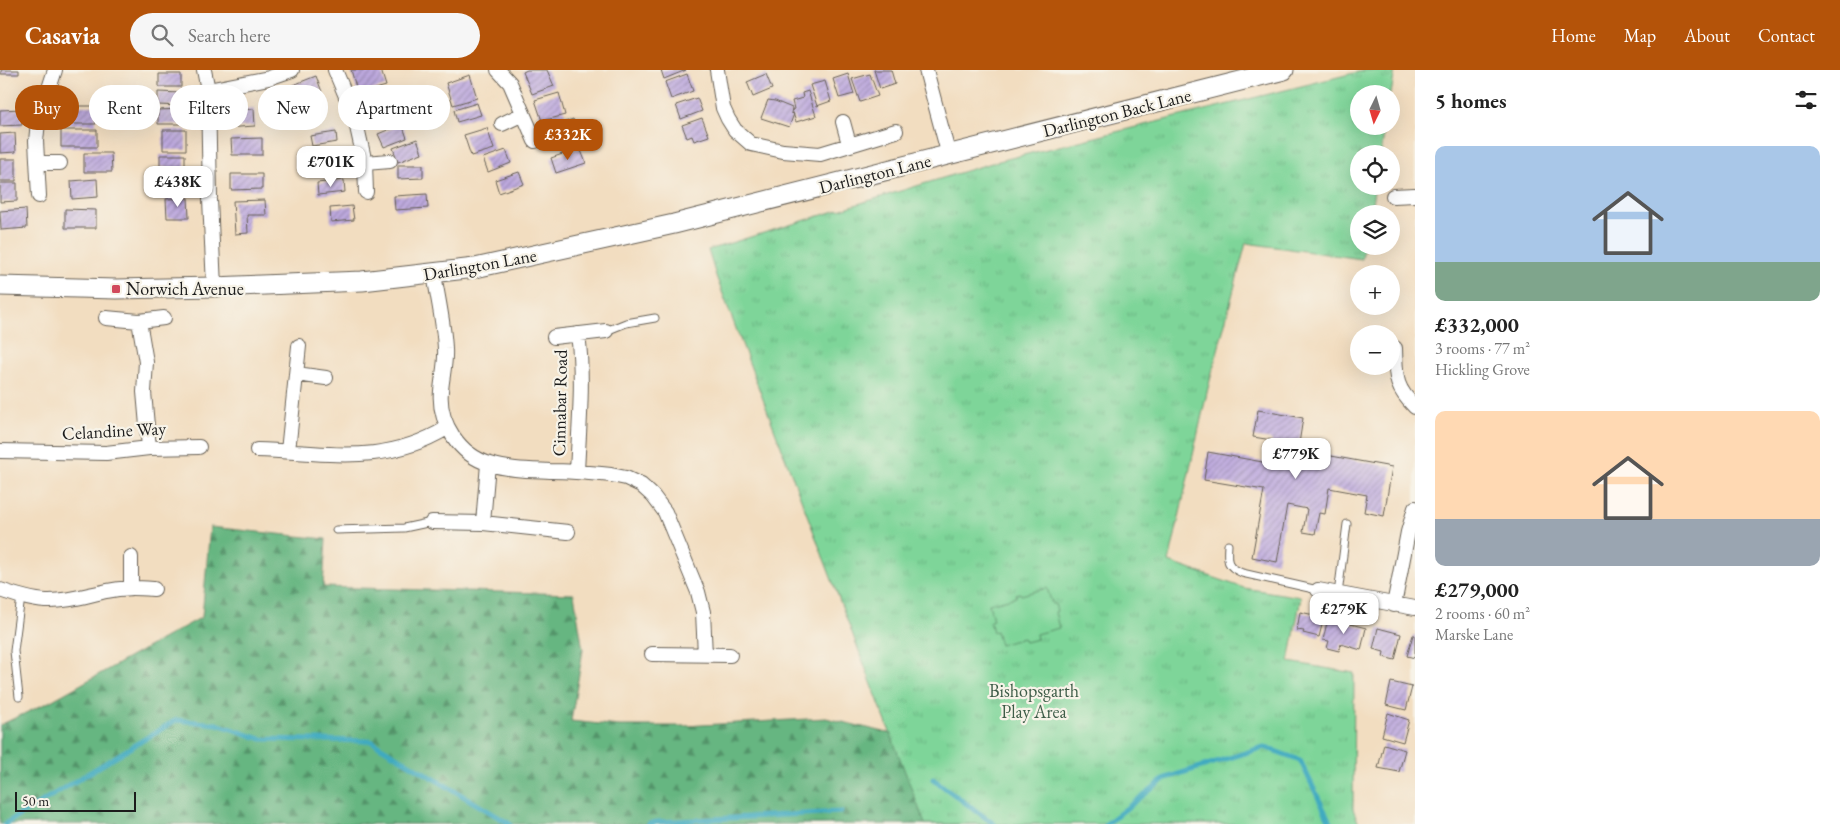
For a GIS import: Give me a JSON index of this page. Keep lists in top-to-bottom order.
{
  "streets": {
    "street": [
      "Darlington Back Lane",
      "Darlington Lane",
      "Cinnabar Road",
      "Celandine Way"
    ]
  },
  "crossings": [
    ["Darlington Back Lane", "Darlington Lane"]
  ],
  "parks": ["Bishopsgarth Play Area"],
  "places": {
    "transit": ["Norwich Avenue"]
  },
  "scale_bar": "50 m",
  "north": "bottom",
  "page": {
    "header": "Casavia",
    "search": "Search here",
    "nav": [
      "Home",
      "Map",
      "About",
      "Contact"
    ],
    "heading": "5 homes",
    "map_buttons": ["+", "−"],
    "chip": [
      "Buy",
      "Rent",
      "Filters",
      "New",
      "Apartment"
    ],
    "price": [
      "£332K",
      "£701K",
      "£438K",
      "£779K",
      "£279K"
    ],
    "list": [
      {
        "name": "£332,000",
        "note": "3 rooms · 77 m² · Hickling Grove"
      },
      {
        "name": "£279,000",
        "note": "2 rooms · 60 m² · Marske Lane"
      }
    ],
    "scale": "50 m"
  }
}
